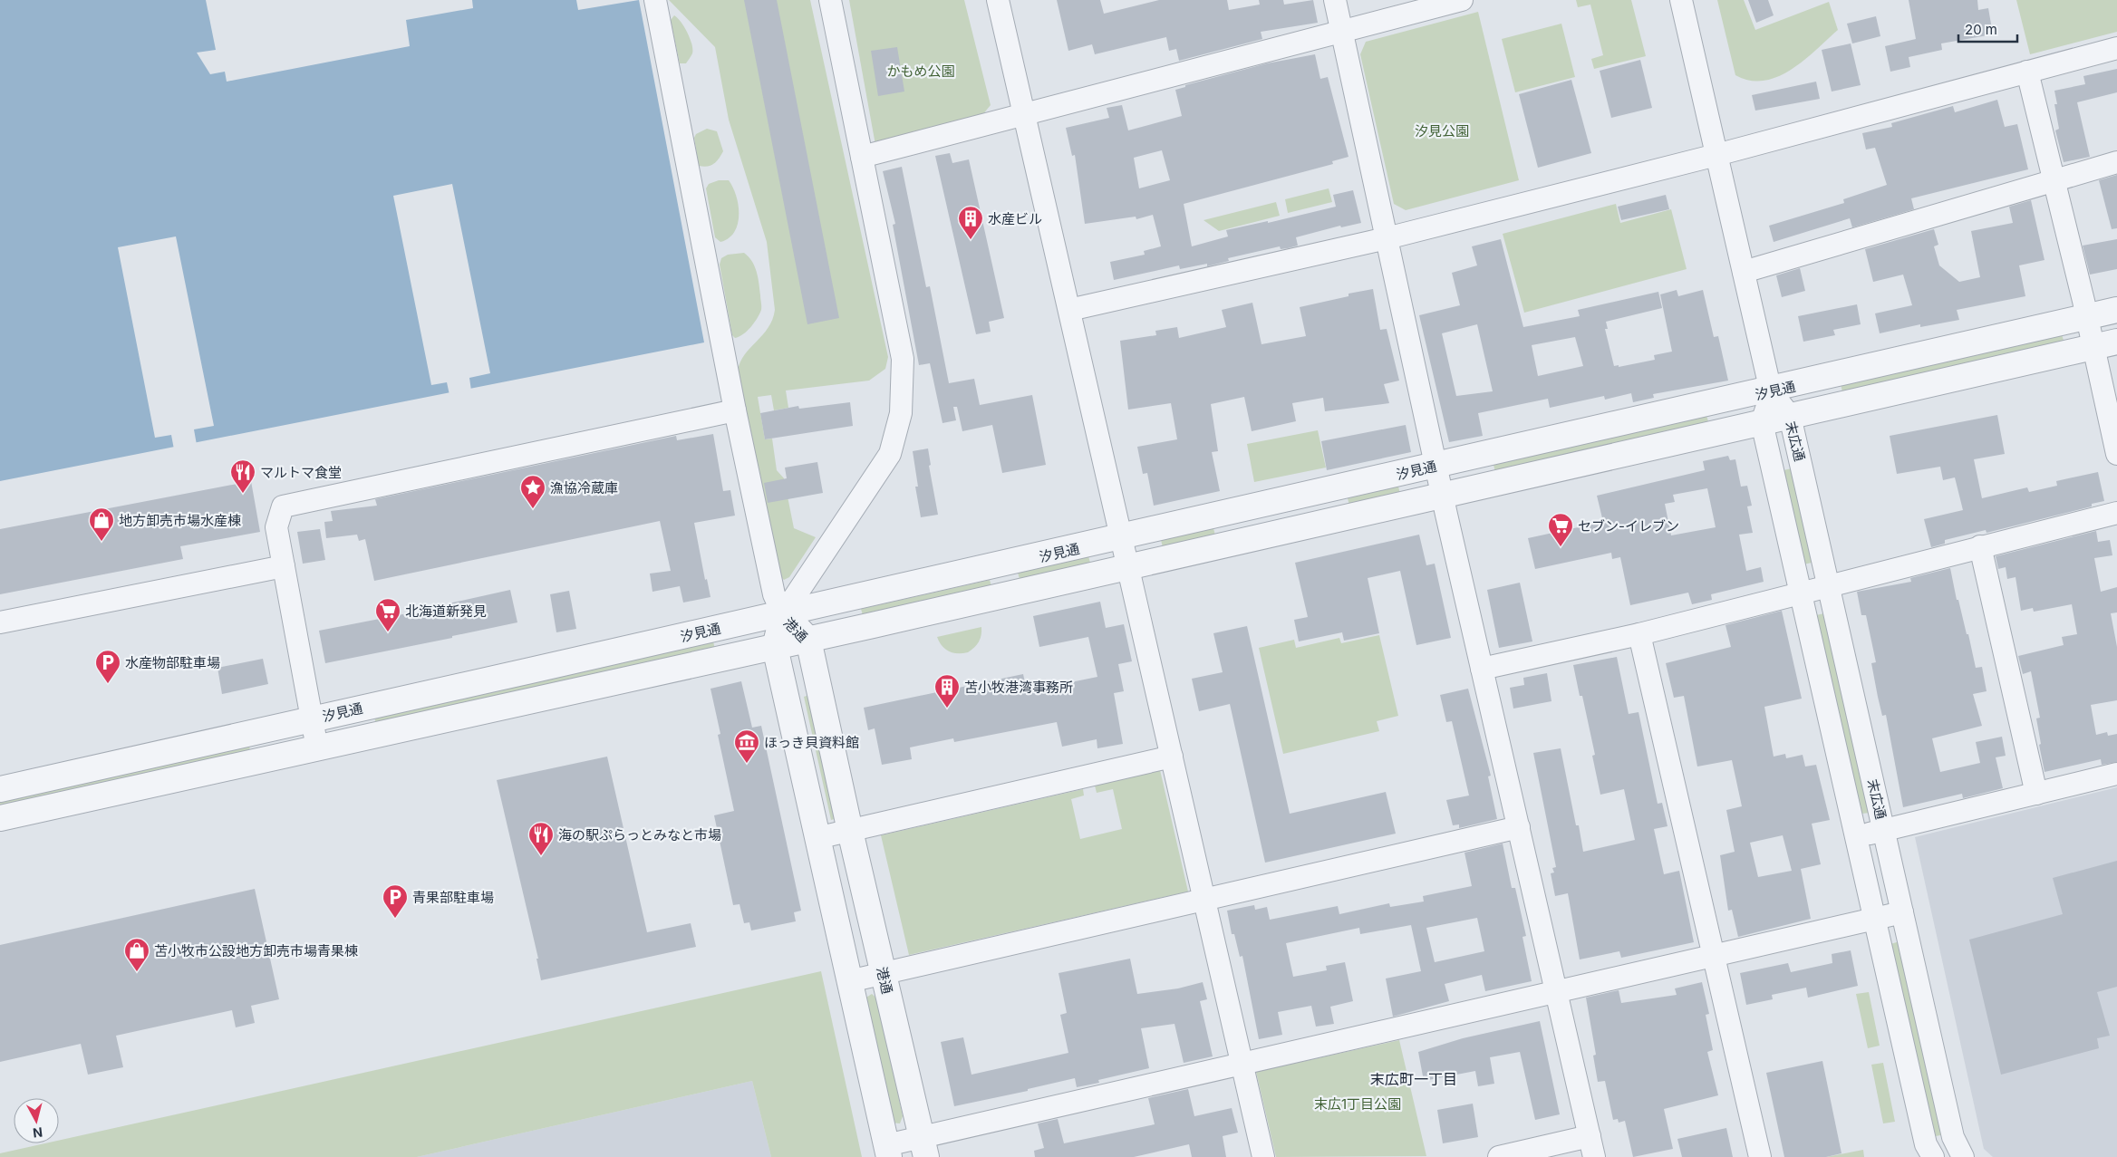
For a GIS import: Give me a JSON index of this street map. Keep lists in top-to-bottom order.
{
  "streets": {
    "street": ["汐見通", "末広通", "港通"]
  },
  "crossings": [
    ["汐見通", "末広通"],
    ["汐見通", "港通"]
  ],
  "districts": ["末広町一丁目"],
  "parks": ["かもめ公園", "汐見公園", "末広1丁目公園"],
  "places": {
    "building": ["水産ビル", "苫小牧港湾事務所"],
    "restaurant": ["マルトマ食堂", "海の駅ぷらっとみなと市場"],
    "place": ["漁協冷蔵庫"],
    "shop": ["地方卸売市場水産棟", "苫小牧市公設地方卸売市場青果棟"],
    "supermarket": ["セブン-イレブン", "北海道新発見"],
    "parking": ["水産物部駐車場", "青果部駐車場"],
    "museum": ["ほっき貝資料館"]
  },
  "scale_bar": "20 m",
  "north": "bottom"
}
